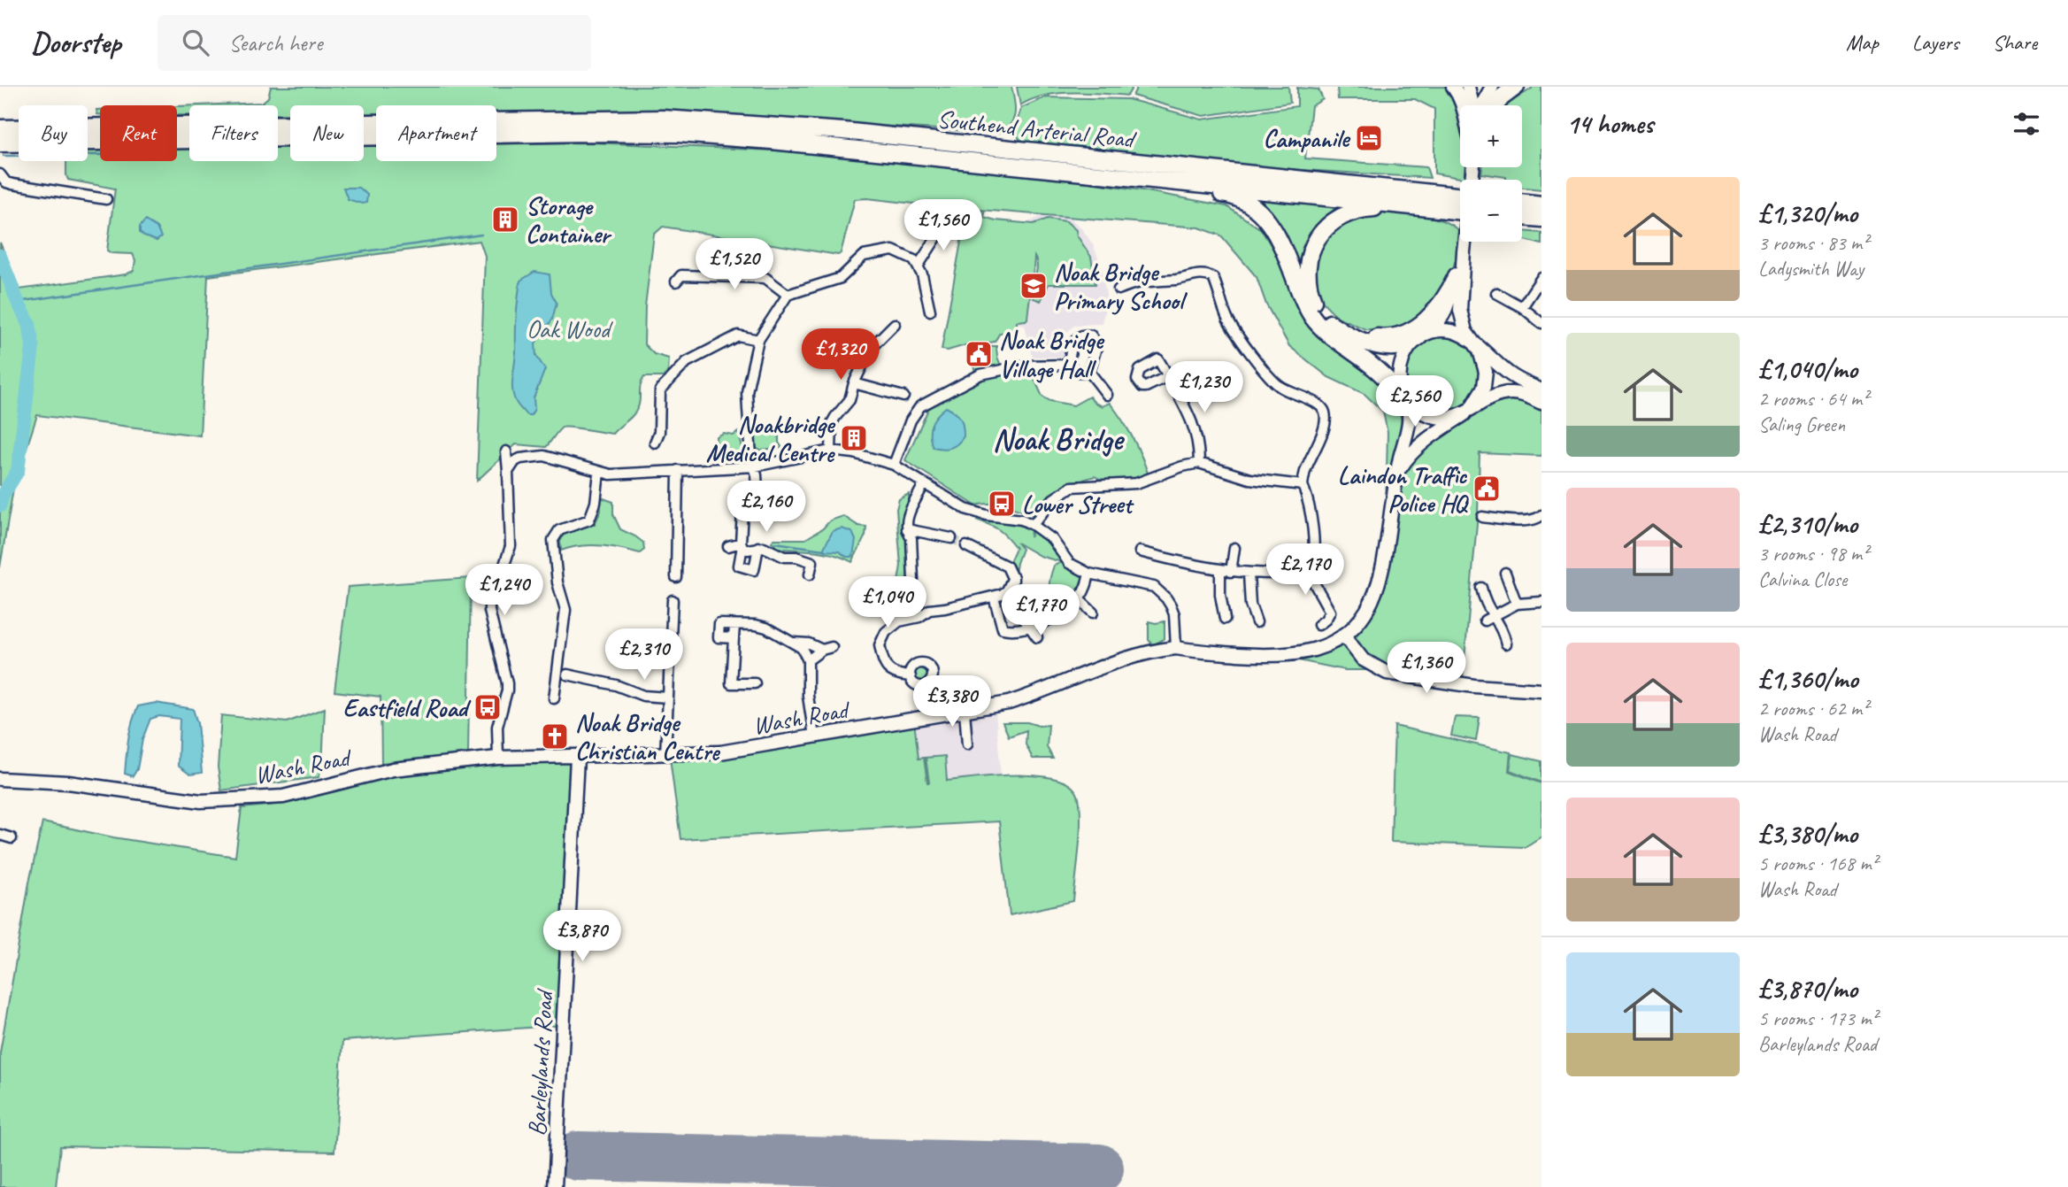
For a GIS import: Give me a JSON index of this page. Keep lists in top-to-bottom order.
{
  "streets": {
    "highway": ["Southend Arterial Road"],
    "street": ["Wash Road", "Barleylands Road"]
  },
  "crossings": [
    ["Wash Road", "Barleylands Road"]
  ],
  "districts": ["Noak Bridge"],
  "parks": ["Oak Wood"],
  "places": {
    "hotel": ["Campanile"],
    "building": ["Storage Container", "Noakbridge Medical Centre"],
    "school or university": ["Noak Bridge Primary School"],
    "public building": ["Noak Bridge Village Hall", "Laindon Traffic Police HQ"],
    "bus stop": ["Lower Street", "Eastfield Road"],
    "church": ["Noak Bridge Christian Centre"]
  },
  "page": {
    "header": "Doorstep",
    "search": "Search here",
    "nav": ["Map", "Layers", "Share"],
    "heading": "14 homes",
    "map_buttons": ["+", "−"],
    "chip": [
      "Buy",
      "Rent",
      "Filters",
      "New",
      "Apartment"
    ],
    "list": [
      {
        "name": "£1,320/mo",
        "note": "3 rooms · 83 m² · Ladysmith Way"
      },
      {
        "name": "£1,040/mo",
        "note": "2 rooms · 64 m² · Saling Green"
      },
      {
        "name": "£2,310/mo",
        "note": "3 rooms · 98 m² · Calvina Close"
      },
      {
        "name": "£1,360/mo",
        "note": "2 rooms · 62 m² · Wash Road"
      },
      {
        "name": "£3,380/mo",
        "note": "5 rooms · 168 m² · Wash Road"
      },
      {
        "name": "£3,870/mo",
        "note": "5 rooms · 173 m² · Barleylands Road"
      }
    ],
    "price": [
      "£1,560",
      "£1,520",
      "£1,320",
      "£1,230",
      "£2,560",
      "£2,160",
      "£2,170",
      "£1,240",
      "£1,040",
      "£1,770",
      "£2,310",
      "£1,360",
      "£3,380",
      "£3,870"
    ]
  }
}
